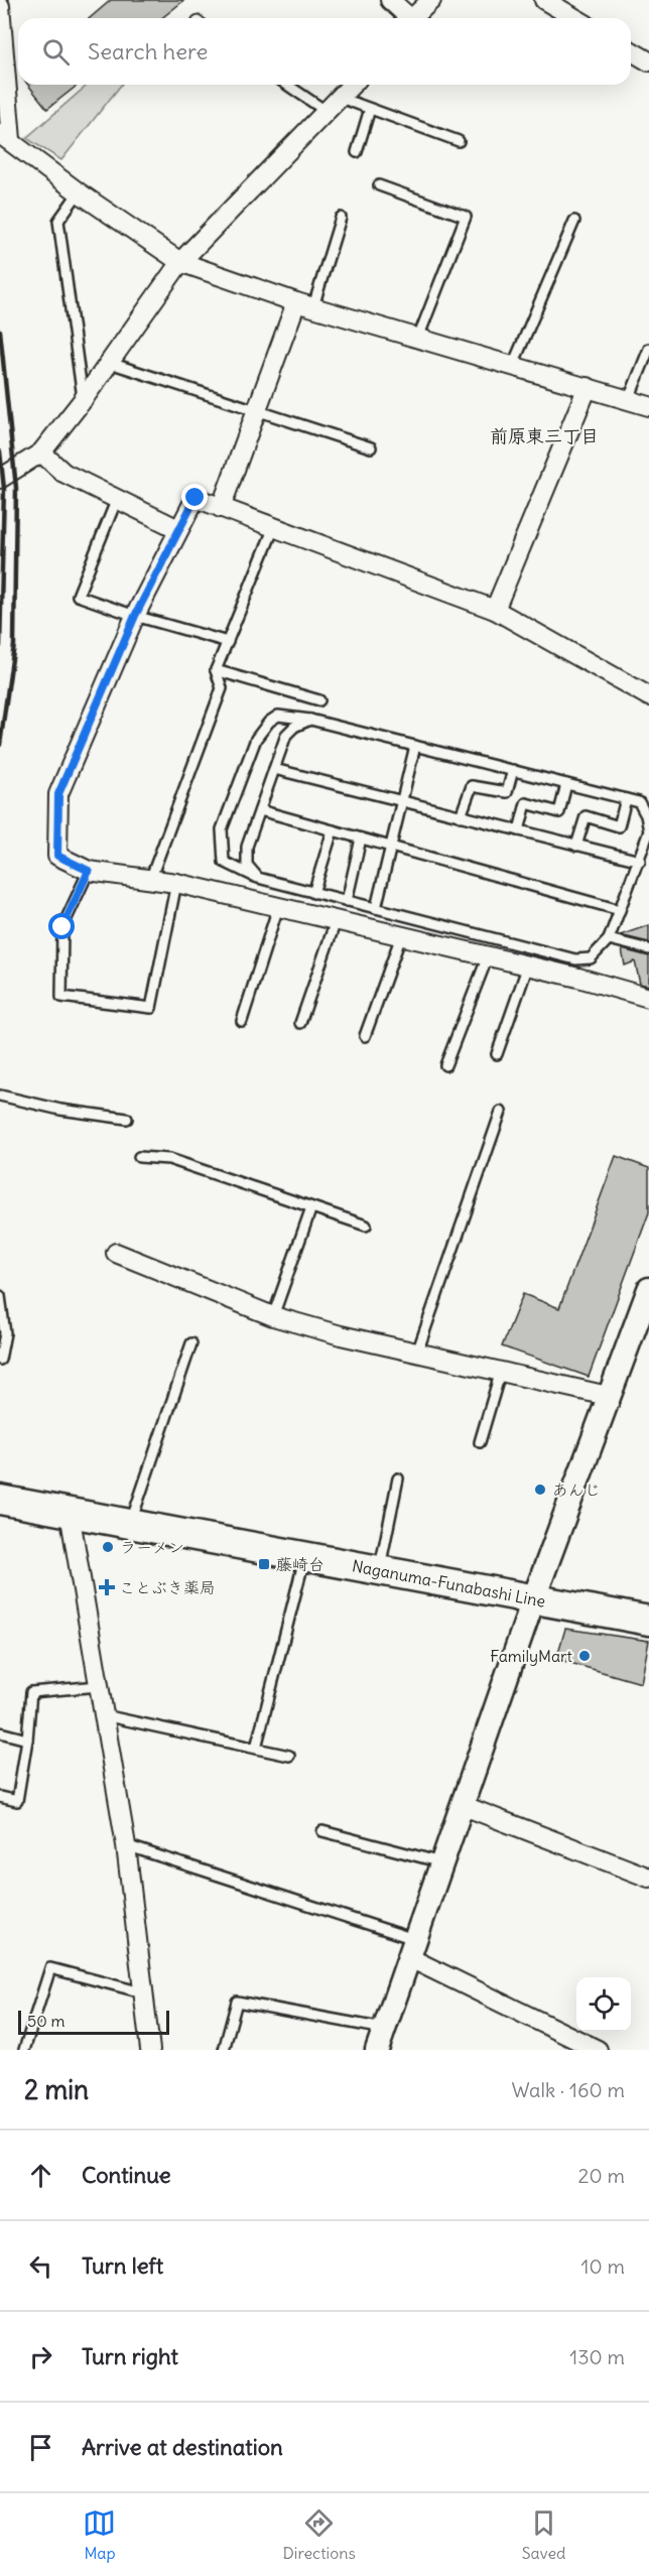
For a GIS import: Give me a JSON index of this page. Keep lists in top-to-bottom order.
{
  "streets": {
    "main road": ["Naganuma-Funabashi Line"]
  },
  "districts": ["前原東三丁目"],
  "places": {
    "other": ["あんじ", "ラーメン", "FamilyMart"],
    "transit": ["藤崎台"],
    "health": ["ことぶき薬局"]
  },
  "scale_bar": "50 m",
  "page": {
    "search": "Search here",
    "scale": "50 m",
    "heading": ["2 min", "Walk · 160 m"],
    "list": [
      ["Continue", "20 m"],
      ["Turn left", "10 m"],
      ["Turn right", "130 m"],
      "Arrive at destination"
    ],
    "nav": ["Map", "Directions", "Saved"]
  }
}
